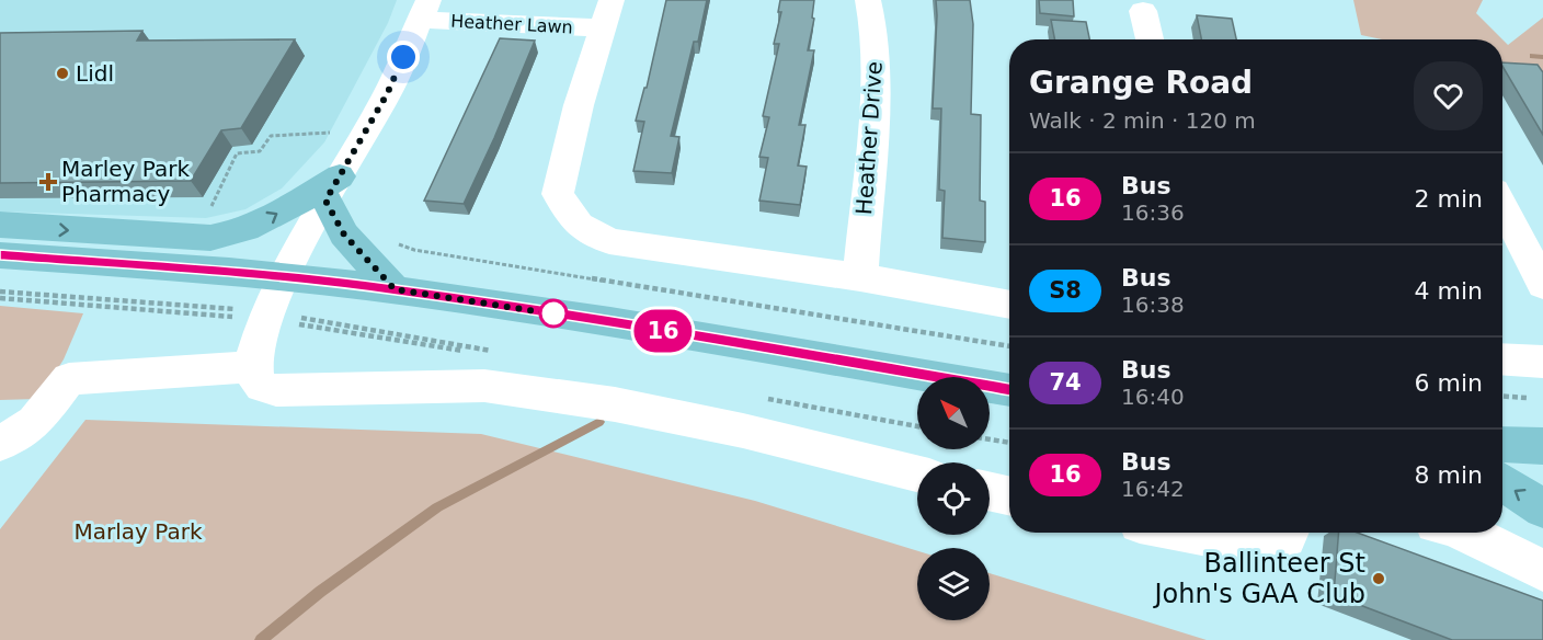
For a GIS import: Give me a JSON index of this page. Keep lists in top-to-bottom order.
{
  "streets": {
    "street": ["Heather Lawn", "Heather Drive"]
  },
  "crossings": [
    ["Heather Lawn", "Heather Drive"]
  ],
  "parks": ["Marlay Park"],
  "places": {
    "other": ["Lidl", "Ballinteer St John's GAA Club"],
    "health": ["Marley Park Pharmacy"]
  },
  "lines": ["bus line 16"],
  "north": "top left",
  "page": {
    "on_map": "16",
    "heading": ["Grange Road", "Walk · 2 min · 120 m"],
    "list": [
      {
        "mark": "16",
        "name": "Bus",
        "note": "16:36",
        "value": "2 min"
      },
      {
        "mark": "S8",
        "name": "Bus",
        "note": "16:38",
        "value": "4 min"
      },
      {
        "mark": "74",
        "name": "Bus",
        "note": "16:40",
        "value": "6 min"
      },
      {
        "mark": "16",
        "name": "Bus",
        "note": "16:42",
        "value": "8 min"
      }
    ]
  }
}
